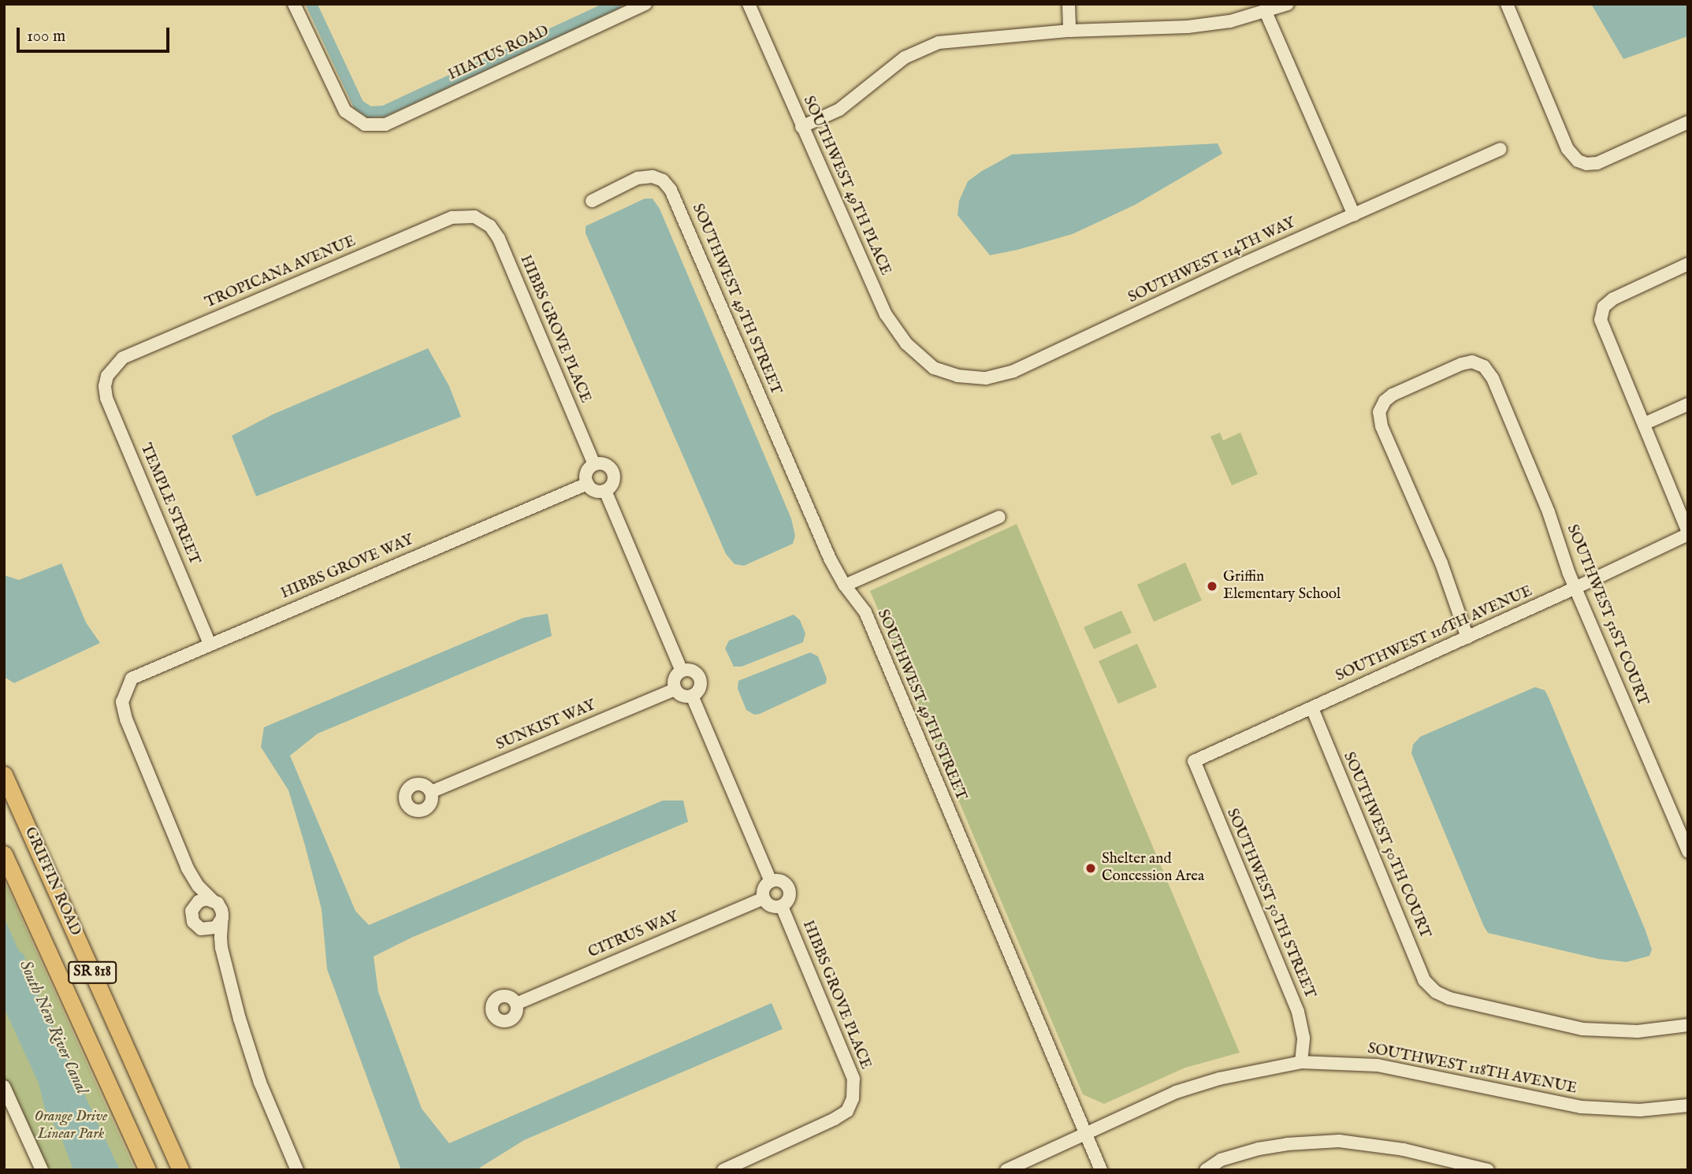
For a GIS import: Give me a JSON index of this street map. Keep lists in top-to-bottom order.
{
  "streets": {
    "main road": ["GRIFFIN ROAD", "SR 818"],
    "street": [
      "HIATUS ROAD",
      "SOUTHWEST 49TH PLACE",
      "SOUTHWEST 114TH WAY",
      "TROPICANA AVENUE",
      "SOUTHWEST 49TH STREET",
      "HIBBS GROVE PLACE",
      "TEMPLE STREET",
      "HIBBS GROVE WAY",
      "SOUTHWEST 51ST COURT",
      "SOUTHWEST 116TH AVENUE",
      "SUNKIST WAY",
      "SOUTHWEST 50TH COURT",
      "SOUTHWEST 50TH STREET",
      "CITRUS WAY",
      "SOUTHWEST 118TH AVENUE"
    ]
  },
  "crossings": [
    ["SOUTHWEST 49TH PLACE", "SOUTHWEST 114TH WAY"],
    ["TROPICANA AVENUE", "HIBBS GROVE PLACE"],
    ["TROPICANA AVENUE", "TEMPLE STREET"],
    ["SOUTHWEST 49TH STREET", "SOUTHWEST 118TH AVENUE"],
    ["HIBBS GROVE PLACE", "HIBBS GROVE WAY"],
    ["HIBBS GROVE PLACE", "CITRUS WAY"],
    ["TEMPLE STREET", "HIBBS GROVE WAY"],
    ["SOUTHWEST 51ST COURT", "SOUTHWEST 116TH AVENUE"],
    ["SOUTHWEST 116TH AVENUE", "SOUTHWEST 50TH COURT"],
    ["SOUTHWEST 116TH AVENUE", "SOUTHWEST 50TH STREET"],
    ["SOUTHWEST 50TH STREET", "SOUTHWEST 118TH AVENUE"]
  ],
  "water": ["South New River Canal"],
  "parks": ["Orange Drive Linear Park"],
  "places": ["Griffin Elementary School", "Shelter and Concession Area"],
  "scale_bar": "100 m"
}
